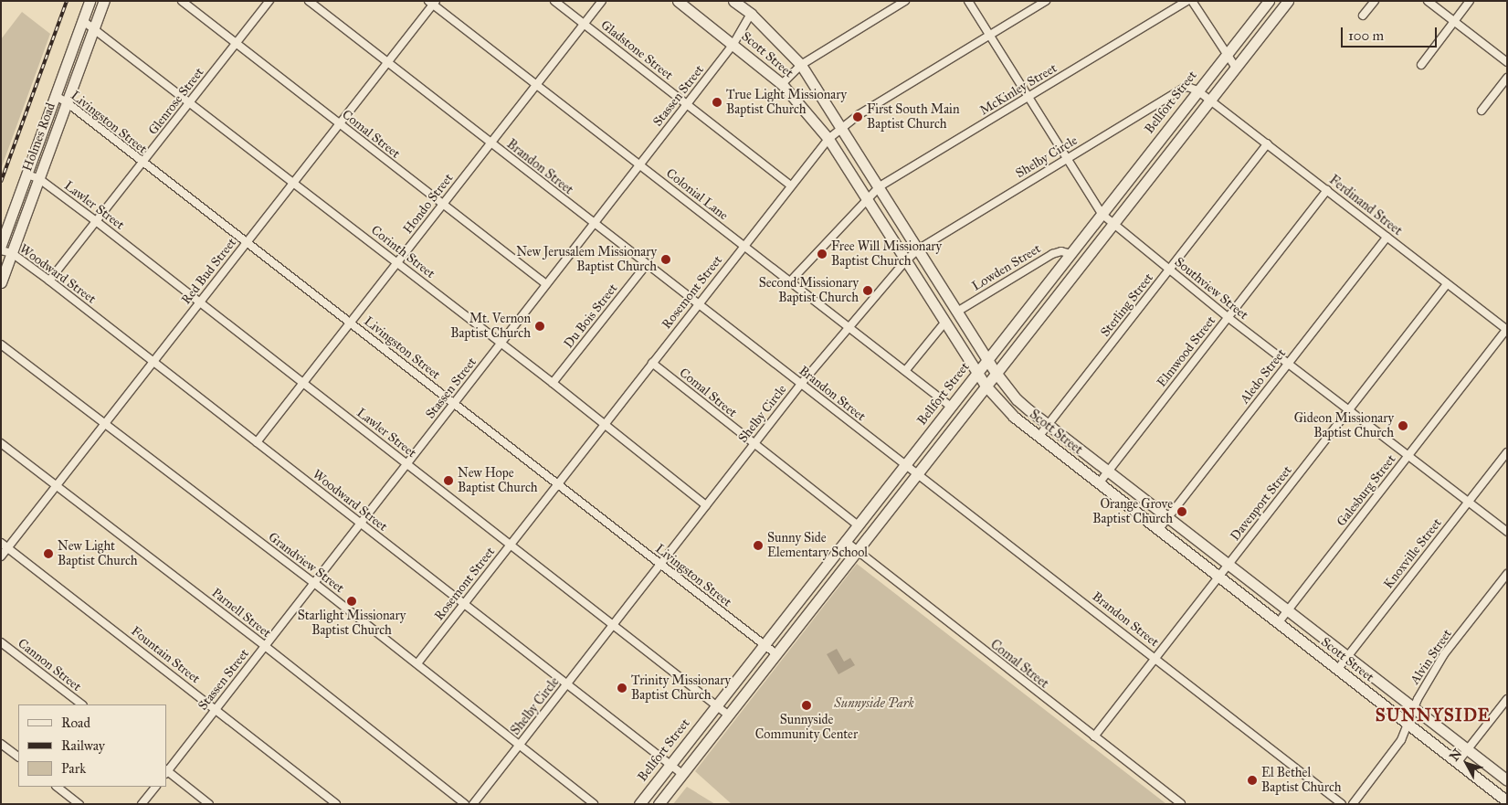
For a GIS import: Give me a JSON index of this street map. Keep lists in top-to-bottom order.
{
  "streets": {
    "main road": ["Scott Street", "Bellfort Street", "Holmes Road"],
    "street": [
      "Gladstone Street",
      "McKinley Street",
      "Stassen Street",
      "Glenrose Street",
      "Livingston Street",
      "Comal Street",
      "Shelby Circle",
      "Brandon Street",
      "Colonial Lane",
      "Hondo Street",
      "Lawler Street",
      "Ferdinand Street",
      "Corinth Street",
      "Lowden Street",
      "Red Bud Street",
      "Woodward Street",
      "Southview Street",
      "Rosemont Street",
      "Sterling Street",
      "Du Bois Street",
      "Elmwood Street",
      "Aledo Street",
      "Galesburg Street",
      "Davenport Street",
      "Knoxville Street",
      "Grandview Street",
      "Parnell Street",
      "Fountain Street",
      "Alvin Street",
      "Cannon Street"
    ]
  },
  "crossings": [
    ["Gladstone Street", "Stassen Street"],
    ["Gladstone Street", "Hondo Street"],
    ["Gladstone Street", "Rosemont Street"],
    ["Scott Street", "McKinley Street"],
    ["Scott Street", "Stassen Street"],
    ["Scott Street", "Bellfort Street"],
    ["Scott Street", "Shelby Circle"],
    ["Scott Street", "Lowden Street"],
    ["Scott Street", "Rosemont Street"],
    ["Scott Street", "Sterling Street"],
    ["Scott Street", "Elmwood Street"],
    ["Scott Street", "Aledo Street"],
    ["Scott Street", "Galesburg Street"],
    ["Scott Street", "Davenport Street"],
    ["Scott Street", "Knoxville Street"],
    ["Scott Street", "Alvin Street"],
    ["McKinley Street", "Colonial Lane"],
    ["McKinley Street", "Southview Street"],
    ["Stassen Street", "Livingston Street"],
    ["Stassen Street", "Comal Street"],
    ["Stassen Street", "Brandon Street"],
    ["Stassen Street", "Colonial Lane"],
    ["Stassen Street", "Lawler Street"],
    ["Stassen Street", "Corinth Street"],
    ["Stassen Street", "Woodward Street"],
    ["Stassen Street", "Grandview Street"],
    ["Stassen Street", "Parnell Street"],
    ["Stassen Street", "Fountain Street"],
    ["Glenrose Street", "Livingston Street"],
    ["Glenrose Street", "Comal Street"],
    ["Glenrose Street", "Lawler Street"],
    ["Glenrose Street", "Corinth Street"],
    ["Glenrose Street", "Woodward Street"],
    ["Bellfort Street", "Livingston Street"],
    ["Bellfort Street", "Comal Street"],
    ["Bellfort Street", "Shelby Circle"],
    ["Bellfort Street", "Brandon Street"],
    ["Bellfort Street", "Colonial Lane"],
    ["Bellfort Street", "Lawler Street"],
    ["Bellfort Street", "Lowden Street"],
    ["Bellfort Street", "Woodward Street"],
    ["Bellfort Street", "Southview Street"],
    ["Livingston Street", "Holmes Road"],
    ["Livingston Street", "Shelby Circle"],
    ["Livingston Street", "Hondo Street"],
    ["Livingston Street", "Red Bud Street"],
    ["Livingston Street", "Rosemont Street"],
    ["Comal Street", "Shelby Circle"],
    ["Comal Street", "Hondo Street"],
    ["Comal Street", "Red Bud Street"],
    ["Comal Street", "Rosemont Street"],
    ["Comal Street", "Davenport Street"],
    ["Holmes Road", "Lawler Street"],
    ["Holmes Road", "Corinth Street"],
    ["Holmes Road", "Woodward Street"],
    ["Shelby Circle", "Brandon Street"],
    ["Shelby Circle", "Colonial Lane"],
    ["Shelby Circle", "Lawler Street"],
    ["Shelby Circle", "Corinth Street"],
    ["Shelby Circle", "Woodward Street"],
    ["Shelby Circle", "Southview Street"],
    ["Shelby Circle", "Grandview Street"],
    ["Brandon Street", "Hondo Street"],
    ["Brandon Street", "Red Bud Street"],
    ["Brandon Street", "Rosemont Street"],
    ["Brandon Street", "Du Bois Street"],
    ["Brandon Street", "Davenport Street"],
    ["Colonial Lane", "Hondo Street"],
    ["Colonial Lane", "Red Bud Street"],
    ["Colonial Lane", "Rosemont Street"],
    ["Hondo Street", "Lawler Street"],
    ["Hondo Street", "Corinth Street"],
    ["Hondo Street", "Woodward Street"],
    ["Lawler Street", "Red Bud Street"],
    ["Lawler Street", "Rosemont Street"],
    ["Ferdinand Street", "Sterling Street"],
    ["Ferdinand Street", "Elmwood Street"],
    ["Ferdinand Street", "Aledo Street"],
    ["Ferdinand Street", "Galesburg Street"],
    ["Ferdinand Street", "Davenport Street"],
    ["Corinth Street", "Red Bud Street"],
    ["Corinth Street", "Rosemont Street"],
    ["Corinth Street", "Du Bois Street"],
    ["Red Bud Street", "Woodward Street"],
    ["Red Bud Street", "Grandview Street"],
    ["Red Bud Street", "Parnell Street"],
    ["Red Bud Street", "Fountain Street"],
    ["Woodward Street", "Rosemont Street"],
    ["Southview Street", "Rosemont Street"],
    ["Southview Street", "Sterling Street"],
    ["Southview Street", "Elmwood Street"],
    ["Southview Street", "Aledo Street"],
    ["Southview Street", "Galesburg Street"],
    ["Southview Street", "Davenport Street"],
    ["Southview Street", "Knoxville Street"],
    ["Rosemont Street", "Grandview Street"]
  ],
  "districts": ["SUNNYSIDE"],
  "parks": ["Sunnyside Park"],
  "places": [
    "True Light Missionary Baptist Church",
    "First South Main Baptist Church",
    "Free Will Missionary Baptist Church",
    "New Jerusalem Missionary Baptist Church",
    "Second Missionary Baptist Church",
    "Mt. Vernon Baptist Church",
    "Gideon Missionary Baptist Church",
    "New Hope Baptist Church",
    "Orange Grove Baptist Church",
    "Sunny Side Elementary School",
    "New Light Baptist Church",
    "Starlight Missionary Baptist Church",
    "Trinity Missionary Baptist Church",
    "Sunnyside Community Center",
    "El Bethel Baptist Church"
  ],
  "legend": ["Road", "Railway", "Park"],
  "scale_bar": "100 m",
  "north": "top left"
}
